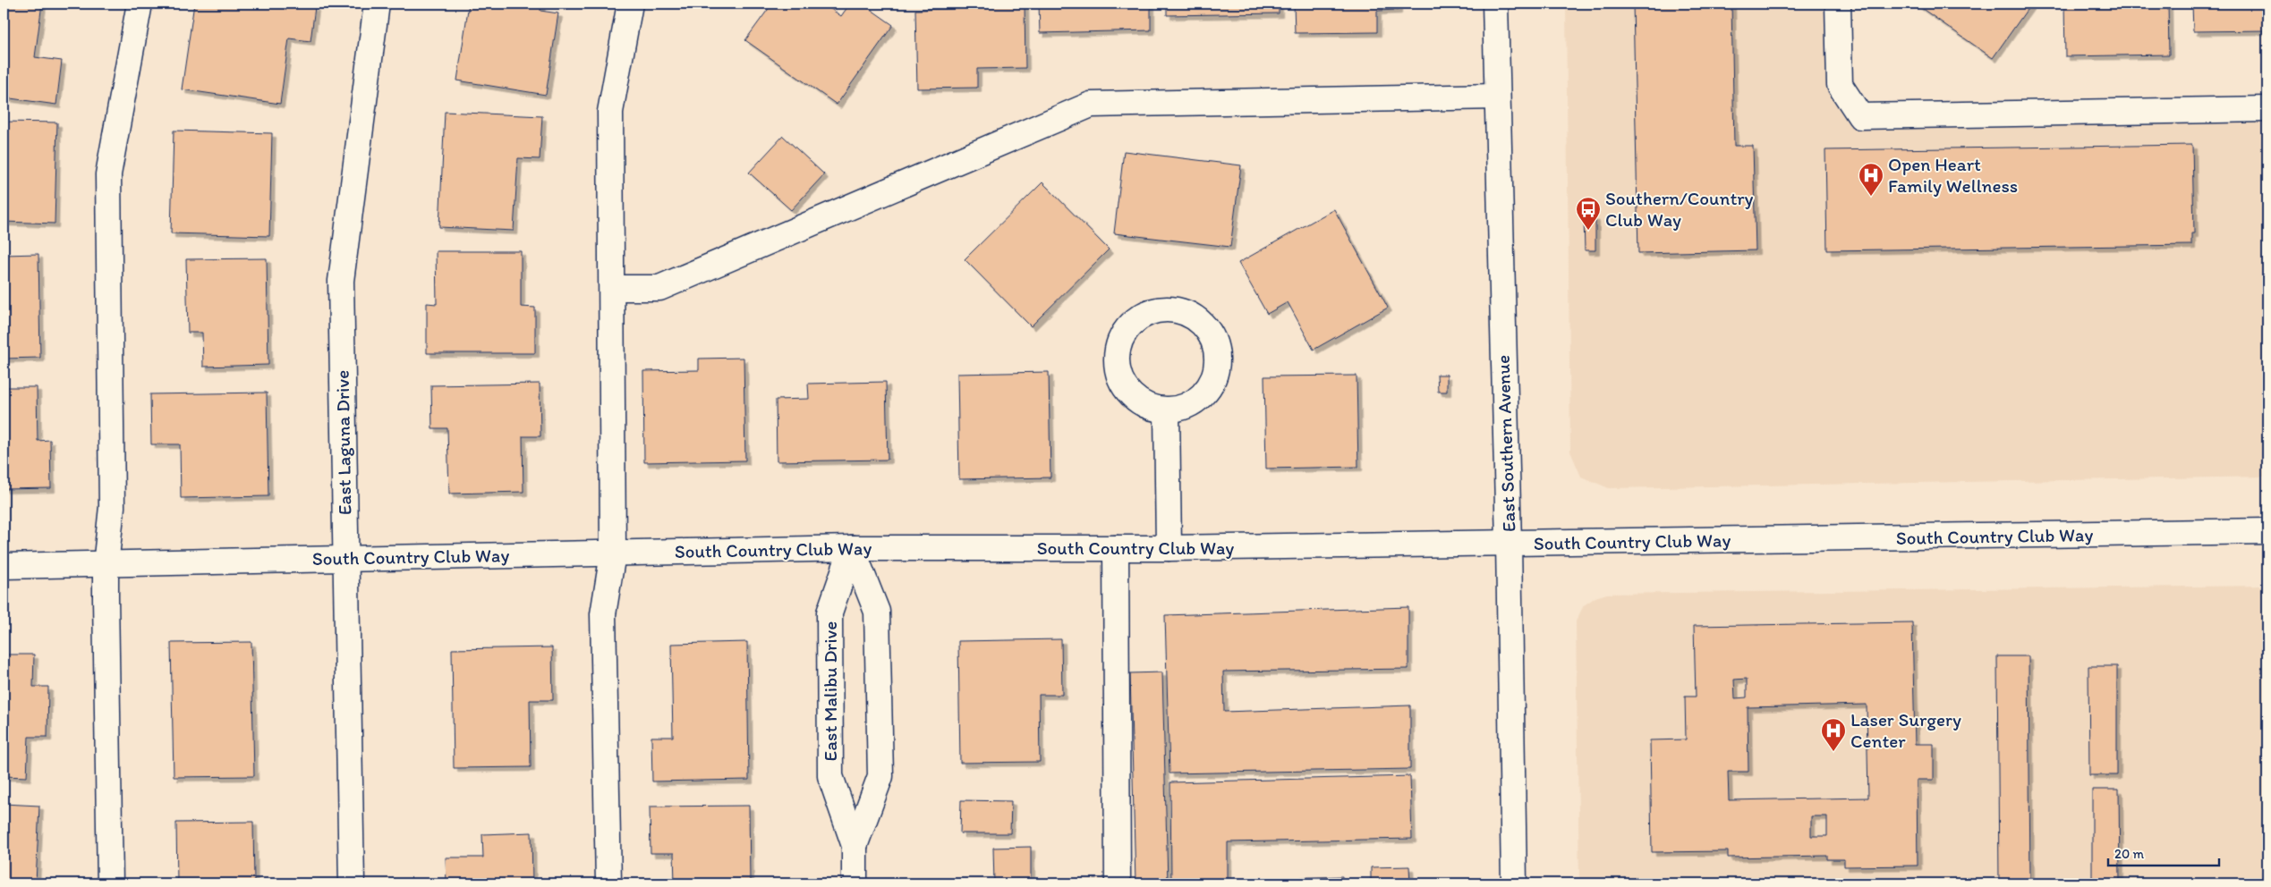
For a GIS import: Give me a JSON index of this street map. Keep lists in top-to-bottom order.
{
  "streets": {
    "street": [
      "East Laguna Drive",
      "East Southern Avenue",
      "South Country Club Way",
      "East Malibu Drive"
    ]
  },
  "crossings": [
    ["East Laguna Drive", "South Country Club Way"],
    ["East Southern Avenue", "South Country Club Way"],
    ["South Country Club Way", "East Malibu Drive"]
  ],
  "places": {
    "hospital": ["Open Heart Family Wellness", "Laser Surgery Center"],
    "bus stop": ["Southern/Country Club Way"]
  },
  "scale_bar": "20 m"
}
